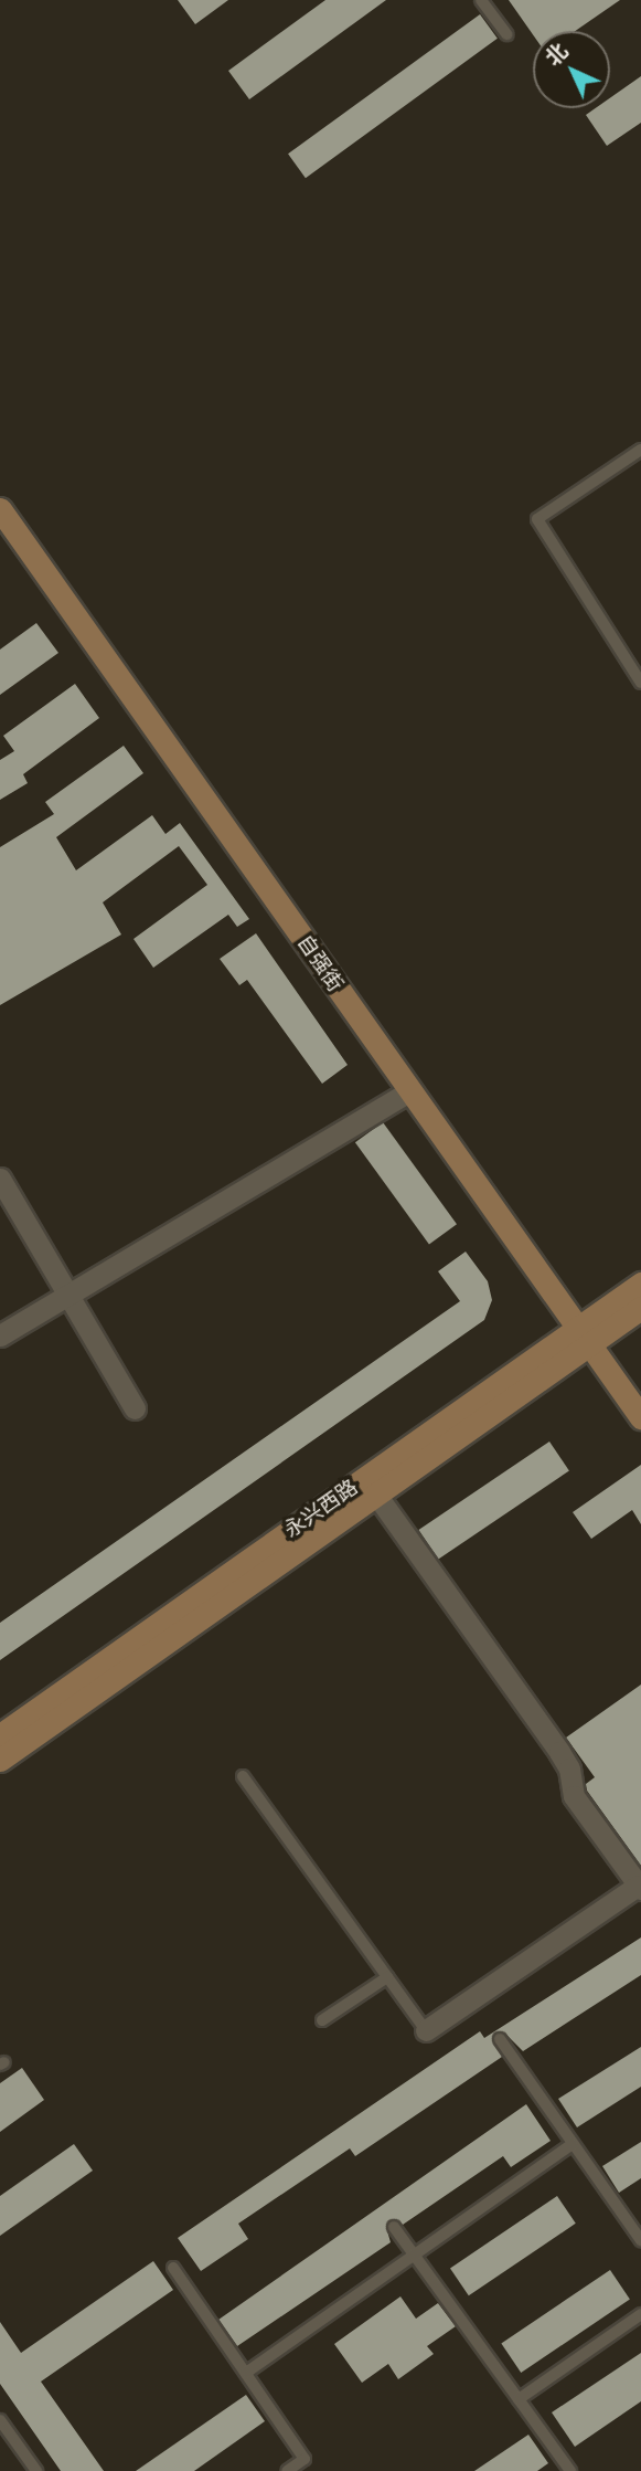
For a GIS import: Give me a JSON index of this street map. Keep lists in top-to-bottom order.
{
  "streets": {
    "main road": ["自强街", "永兴西路"]
  },
  "crossings": [
    ["自强街", "永兴西路"]
  ],
  "north": "top left"
}
